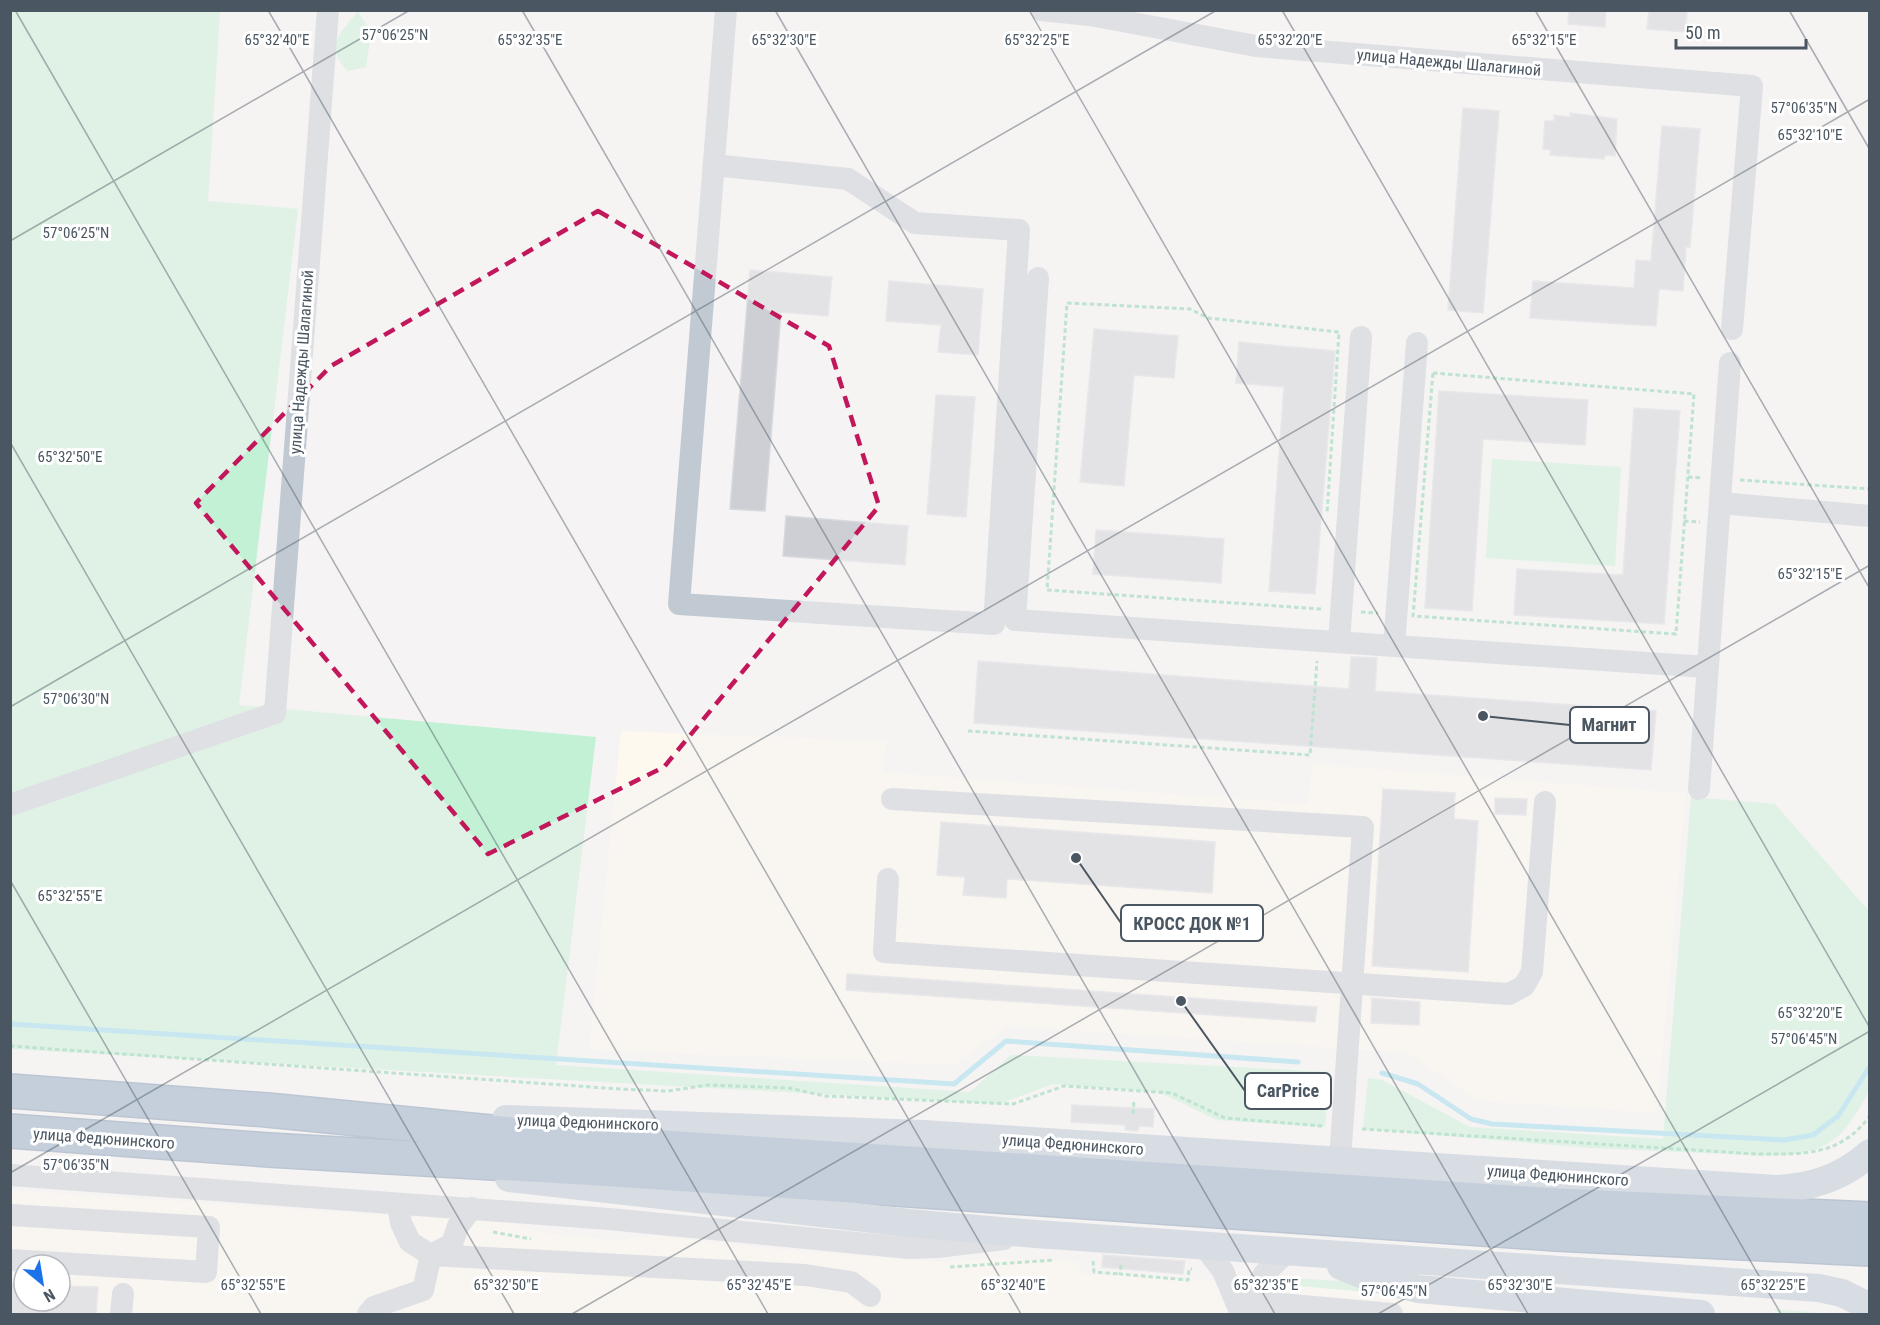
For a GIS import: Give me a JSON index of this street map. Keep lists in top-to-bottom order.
{
  "streets": {
    "highway": ["улица Федюнинского"],
    "street": ["улица Надежды Шалагиной"]
  },
  "places": ["Магнит", "КРОСС ДОК №1", "CarPrice"],
  "scale_bar": "50 m",
  "north": "bottom right",
  "coordinates": [
    "57°06'25\"N",
    "65°32'15\"E",
    "65°32'40\"E",
    "65°32'35\"E",
    "65°32'30\"E",
    "65°32'25\"E",
    "65°32'20\"E",
    "57°06'35\"N",
    "65°32'10\"E",
    "65°32'50\"E",
    "57°06'30\"N",
    "65°32'55\"E",
    "57°06'45\"N",
    "65°32'45\"E"
  ]
}
